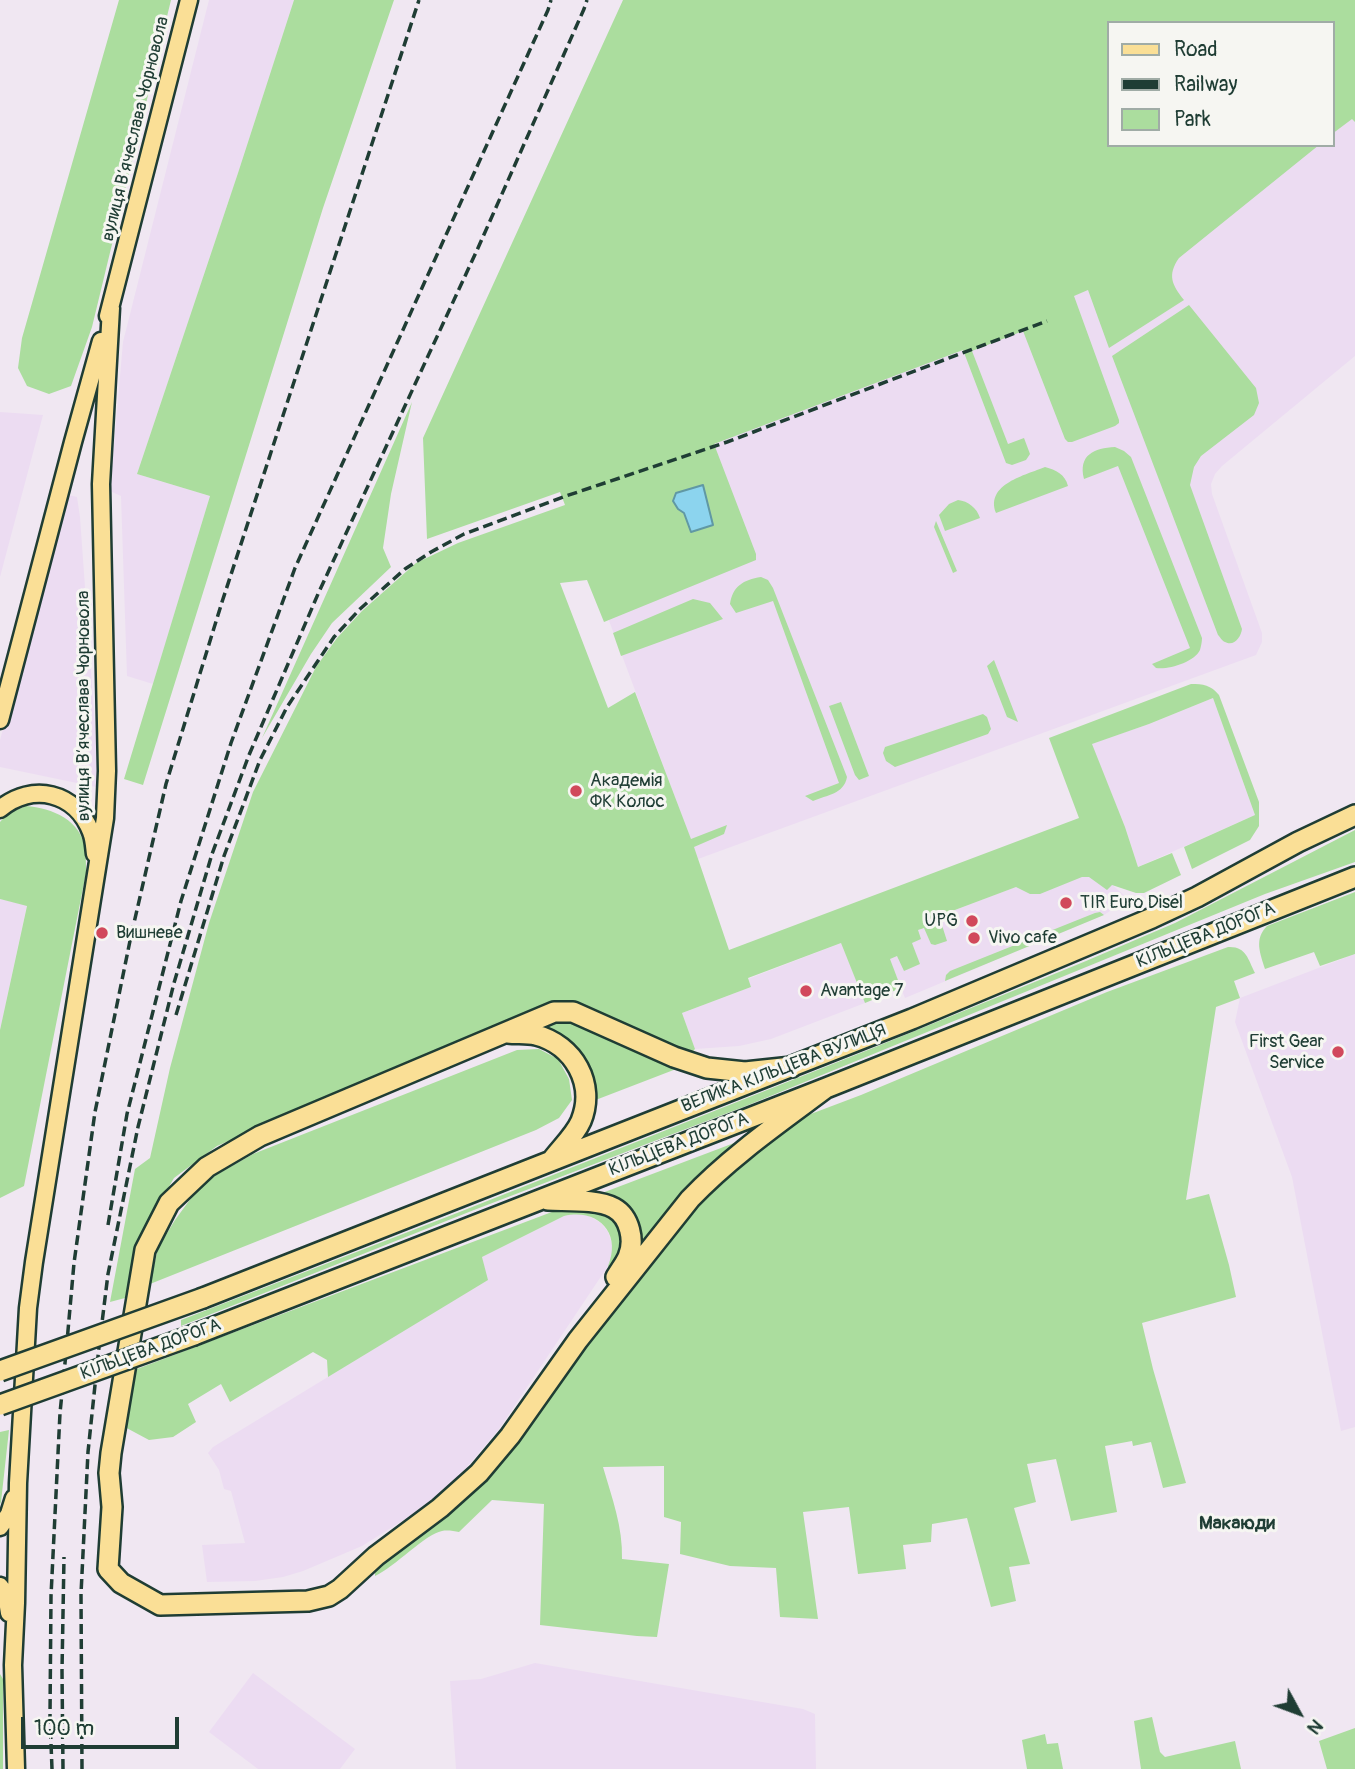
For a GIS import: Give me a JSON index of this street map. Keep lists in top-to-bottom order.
{
  "streets": {
    "highway": ["КІЛЬЦЕВА ДОРОГА", "ВЕЛИКА КІЛЬЦЕВА ВУЛИЦЯ"],
    "main road": ["вулиця Вʼячеслава Чорновола"]
  },
  "crossings": [
    ["КІЛЬЦЕВА ДОРОГА", "ВЕЛИКА КІЛЬЦЕВА ВУЛИЦЯ"]
  ],
  "districts": ["Макаюди"],
  "places": [
    "Академія ФК Колос",
    "TIR Euro Disel",
    "UPG",
    "Вишневе",
    "Vivo cafe",
    "Avantage 7",
    "First Gear Service"
  ],
  "legend": ["Road", "Railway", "Park"],
  "scale_bar": "100 m",
  "north": "bottom right"
}
